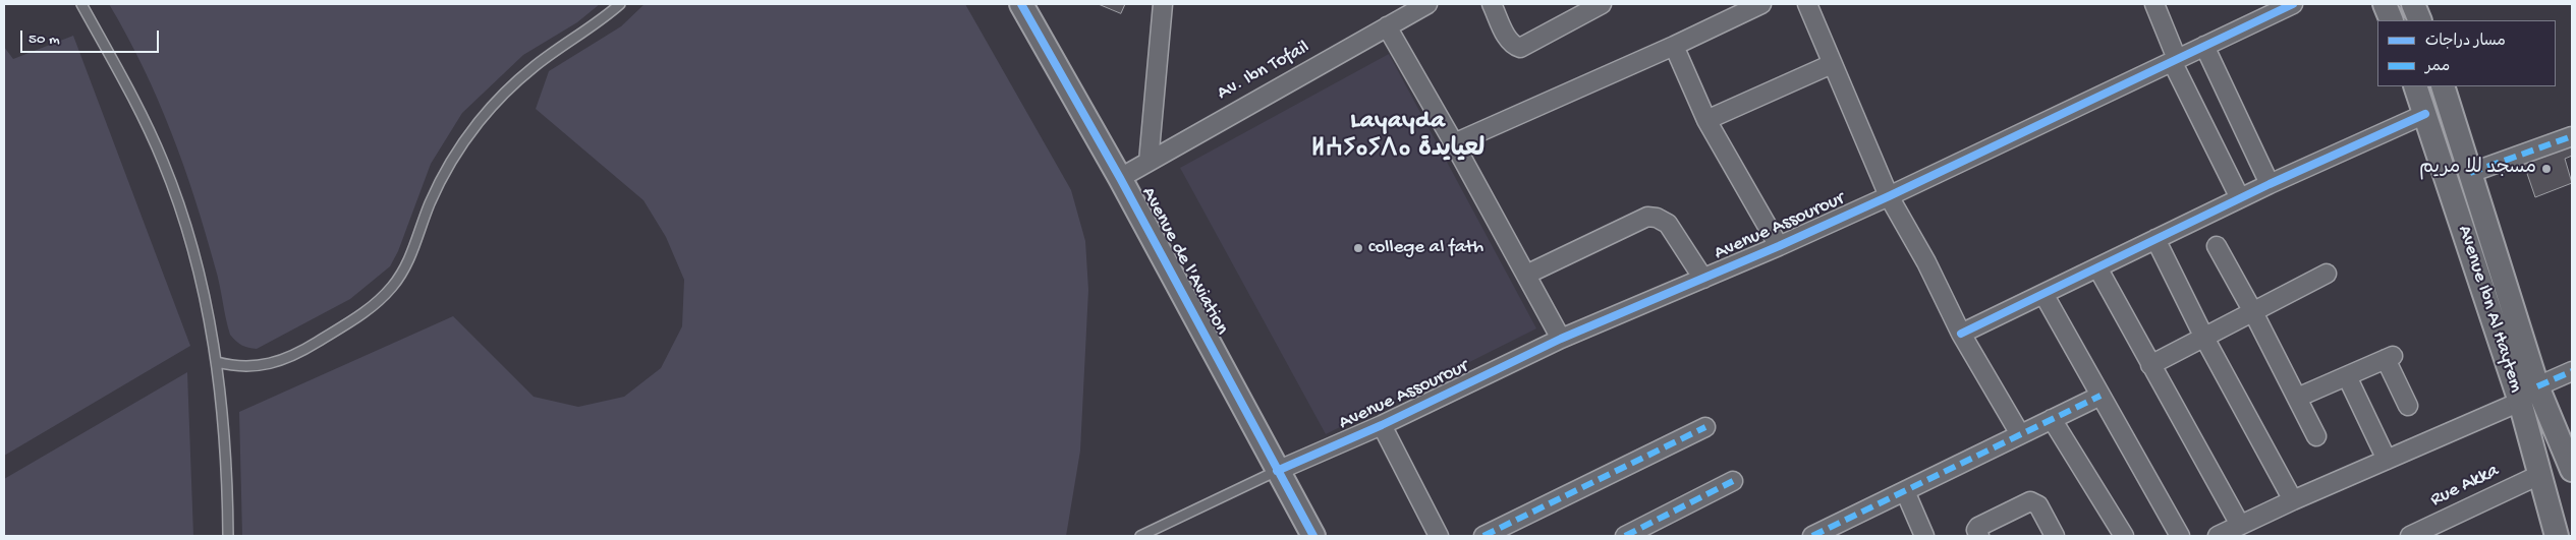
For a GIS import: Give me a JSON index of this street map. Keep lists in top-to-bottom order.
{
  "streets": {
    "street": [
      "Av. Ibn Tofail",
      "Avenue Assourour",
      "Avenue de l'Aviation",
      "Avenue Ibn Al Haytem",
      "Rue Akka"
    ]
  },
  "crossings": [
    ["Av. Ibn Tofail", "Avenue de l'Aviation"],
    ["Avenue Assourour", "Avenue de l'Aviation"],
    ["Avenue Ibn Al Haytem", "Rue Akka"]
  ],
  "districts": ["Layayda ⵍⵄⵢⴰⵢⴷⴰ لعيايدة"],
  "places": ["مسجد للا مريم", "college al fath"],
  "legend": ["مسار دراجات", "ممر"],
  "scale_bar": "50 m"
}
